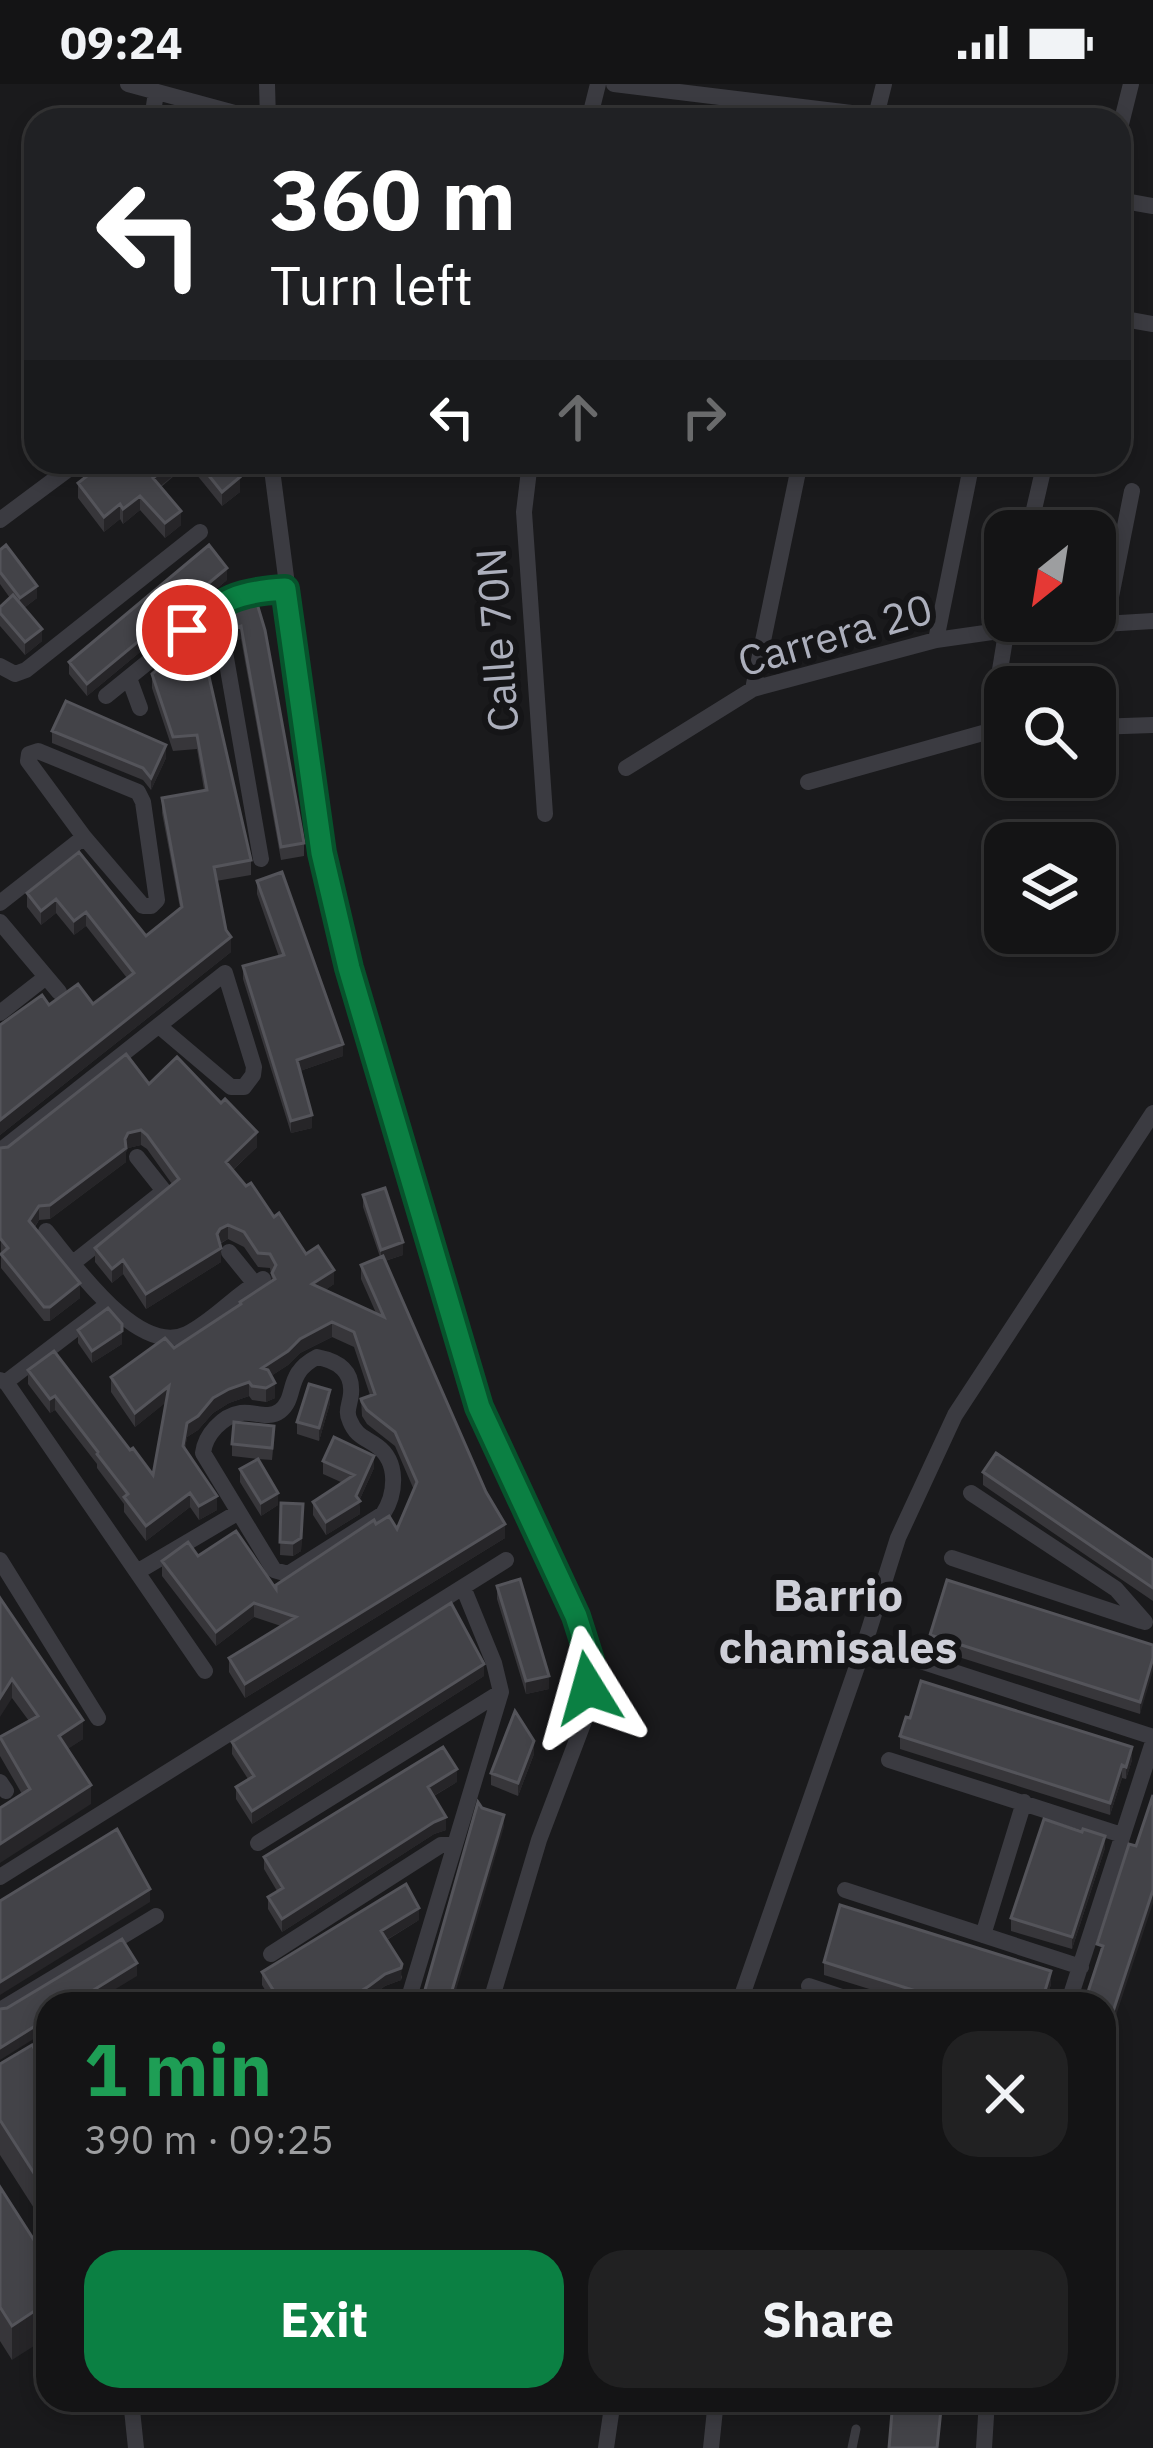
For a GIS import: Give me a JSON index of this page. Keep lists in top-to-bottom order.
{
  "streets": {
    "street": ["Carrera 20", "Calle 70N"]
  },
  "districts": ["Barrio chamisales"],
  "north": "bottom left",
  "page": {
    "status": "09:24",
    "turn": ["360 m", "Turn left"],
    "heading": ["1 min", "390 m · 09:25"],
    "buttons": ["Exit", "Share"]
  }
}
